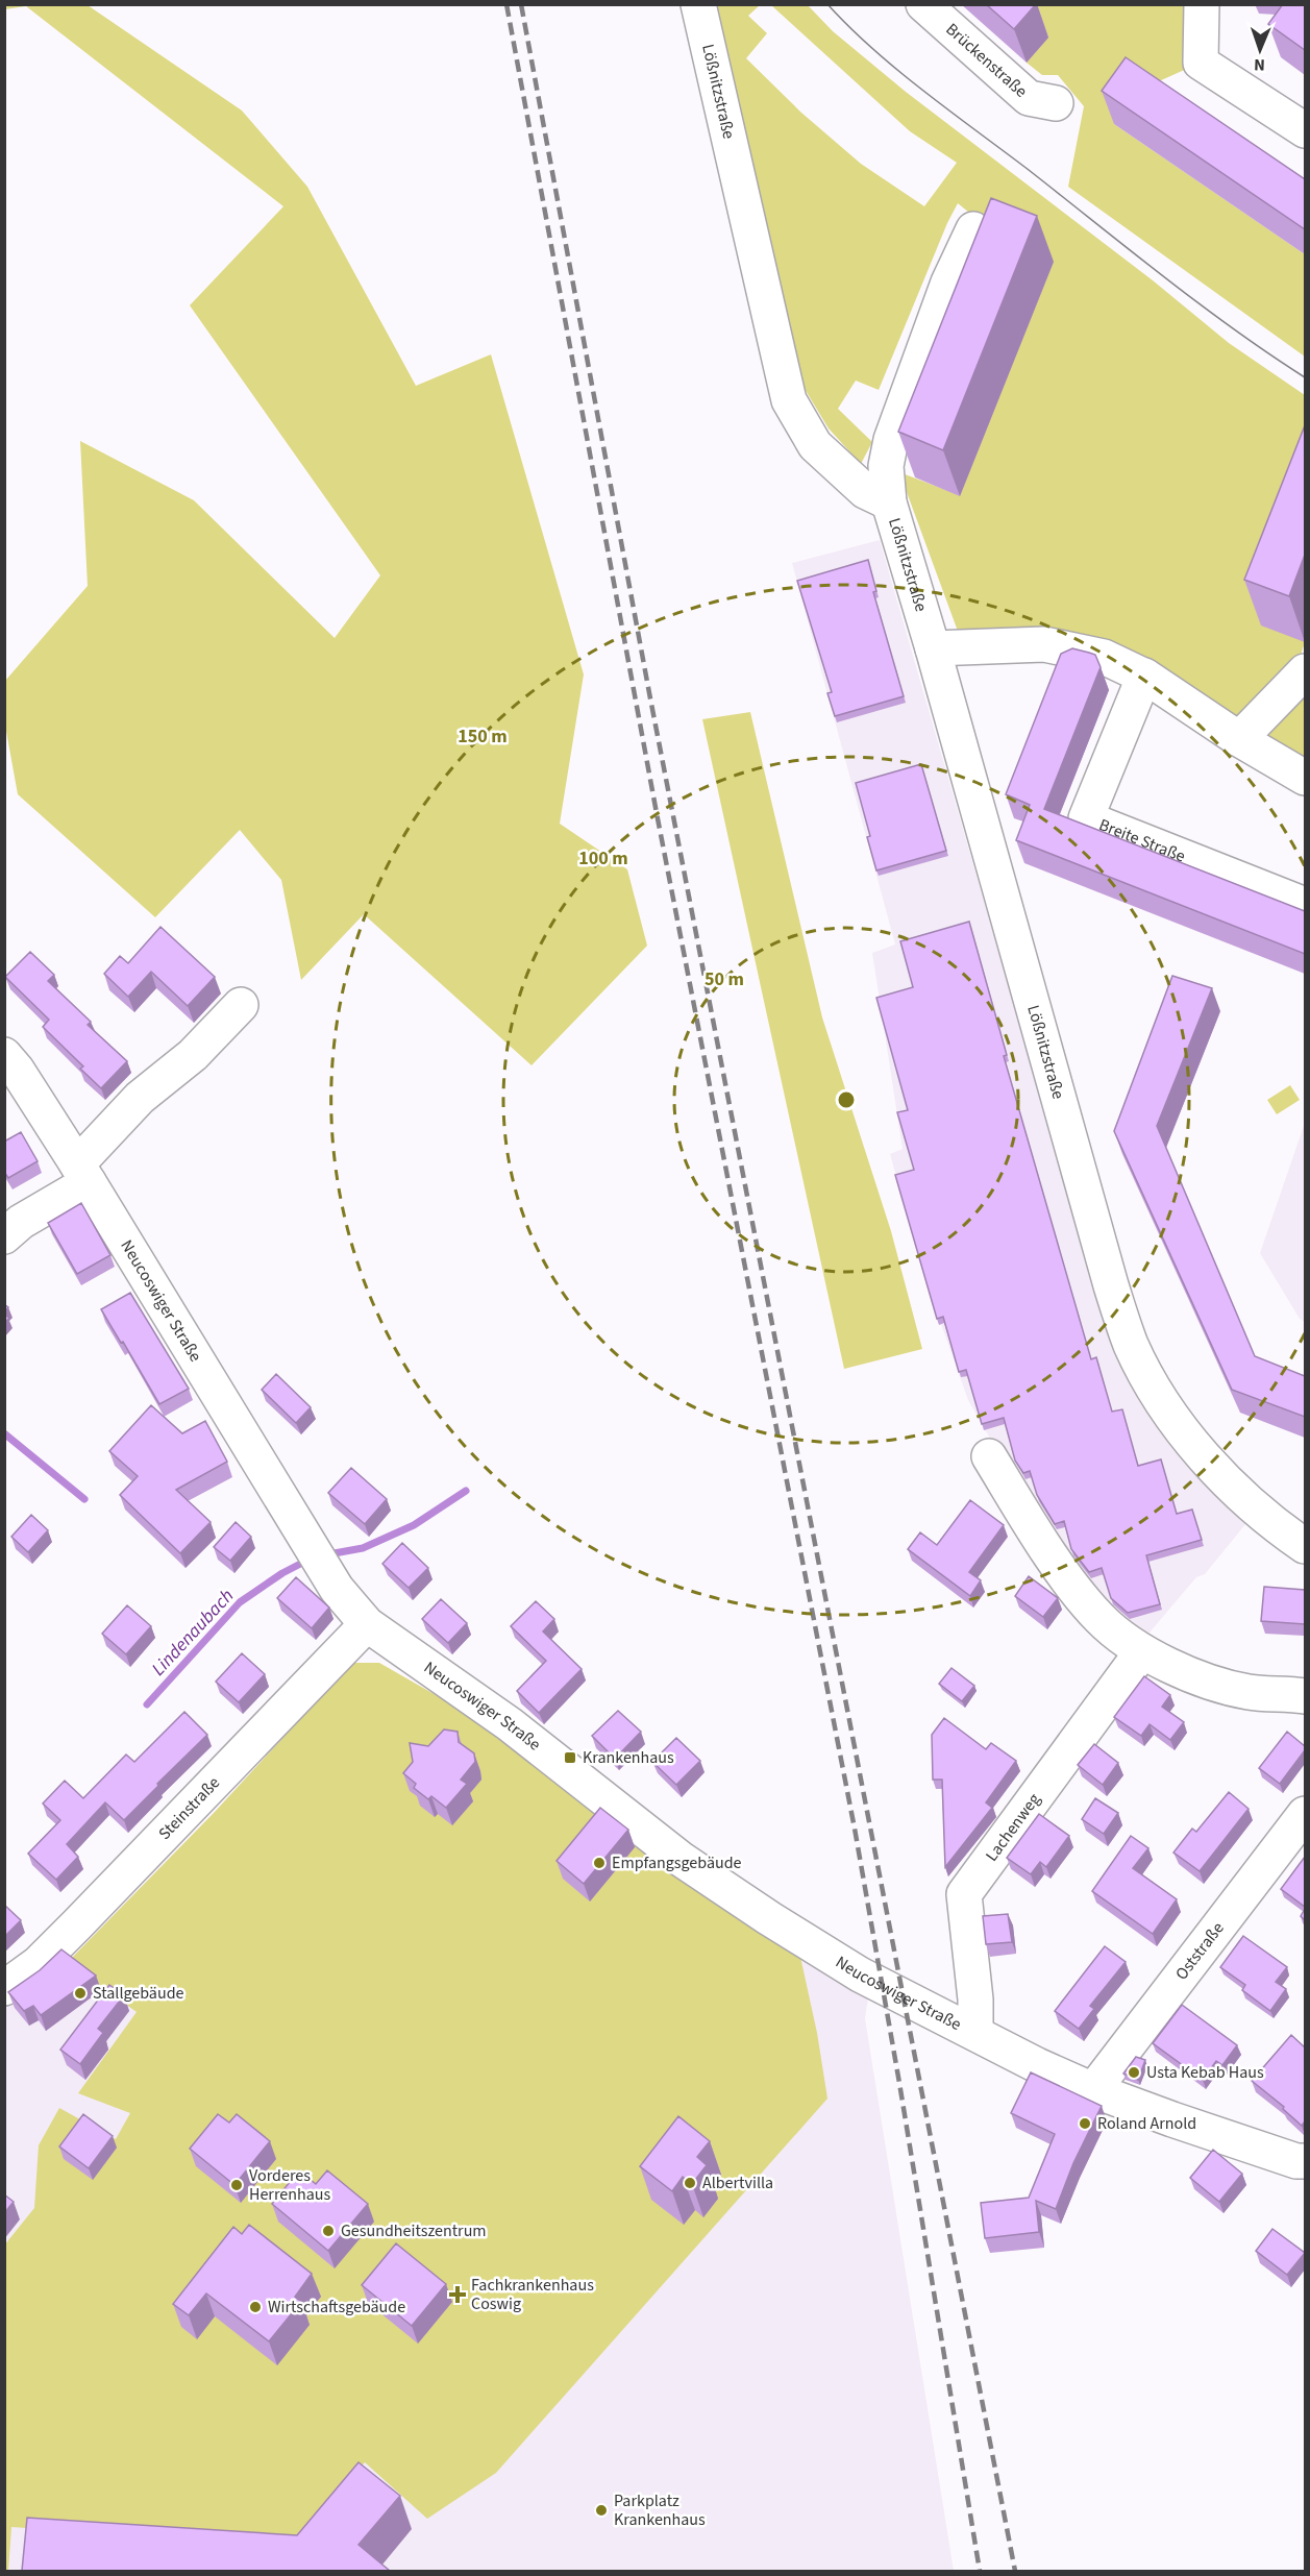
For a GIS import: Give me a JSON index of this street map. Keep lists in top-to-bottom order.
{
  "streets": {
    "street": [
      "Brückenstraße",
      "Lößnitzstraße",
      "Breite Straße",
      "Neucoswiger Straße",
      "Steinstraße",
      "Lachenweg",
      "Oststraße"
    ]
  },
  "crossings": [
    ["Neucoswiger Straße", "Steinstraße"],
    ["Neucoswiger Straße", "Lachenweg"],
    ["Neucoswiger Straße", "Oststraße"]
  ],
  "water": ["Lindenaubach"],
  "places": {
    "transit": ["Krankenhaus"],
    "other": [
      "Empfangsgebäude",
      "Stallgebäude",
      "Usta Kebab Haus",
      "Roland Arnold",
      "Albertvilla",
      "Vorderes Herrenhaus",
      "Gesundheitszentrum",
      "Wirtschaftsgebäude",
      "Parkplatz Krankenhaus"
    ],
    "health": ["Fachkrankenhaus Coswig"]
  },
  "north": "bottom",
  "rings": ["150 m", "100 m", "50 m"]
}
